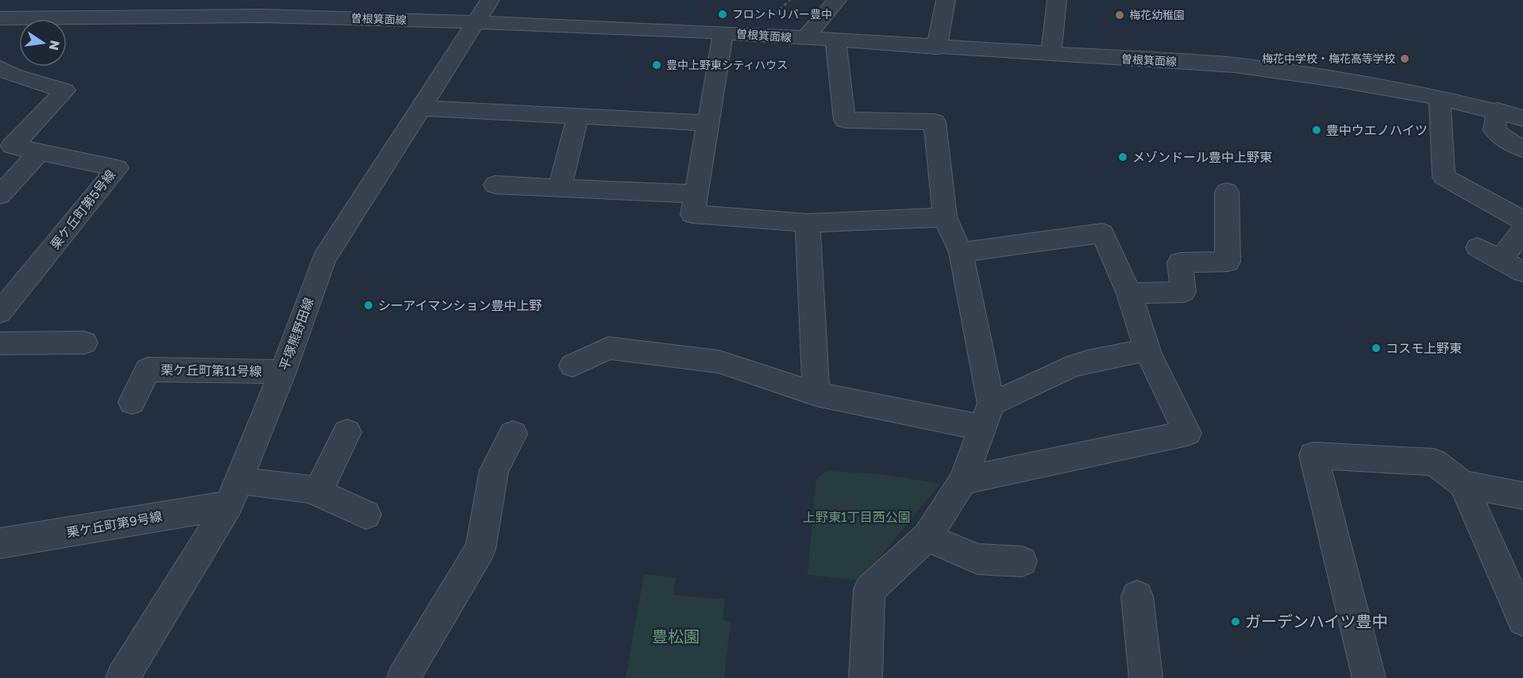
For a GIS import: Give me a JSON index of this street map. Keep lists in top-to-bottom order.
{
  "streets": {
    "street": [
      "曽根箕面線",
      "栗ケ丘町第5号線",
      "平塚熊野田線",
      "栗ケ丘町第11号線",
      "栗ケ丘町第9号線"
    ]
  },
  "crossings": [
    ["曽根箕面線", "平塚熊野田線"],
    ["平塚熊野田線", "栗ケ丘町第11号線"],
    ["平塚熊野田線", "栗ケ丘町第9号線"]
  ],
  "parks": ["上野東1丁目西公園", "豊松園"],
  "places": [
    "フロントリバー豊中",
    "梅花幼稚園",
    "梅花中学校・梅花高等学校",
    "豊中上野東シティハウス",
    "豊中ウエノハイツ",
    "メゾンドール豊中上野東",
    "シーアイマンション豊中上野",
    "コスモ上野東",
    "ガーデンハイツ豊中"
  ],
  "north": "right"
}
